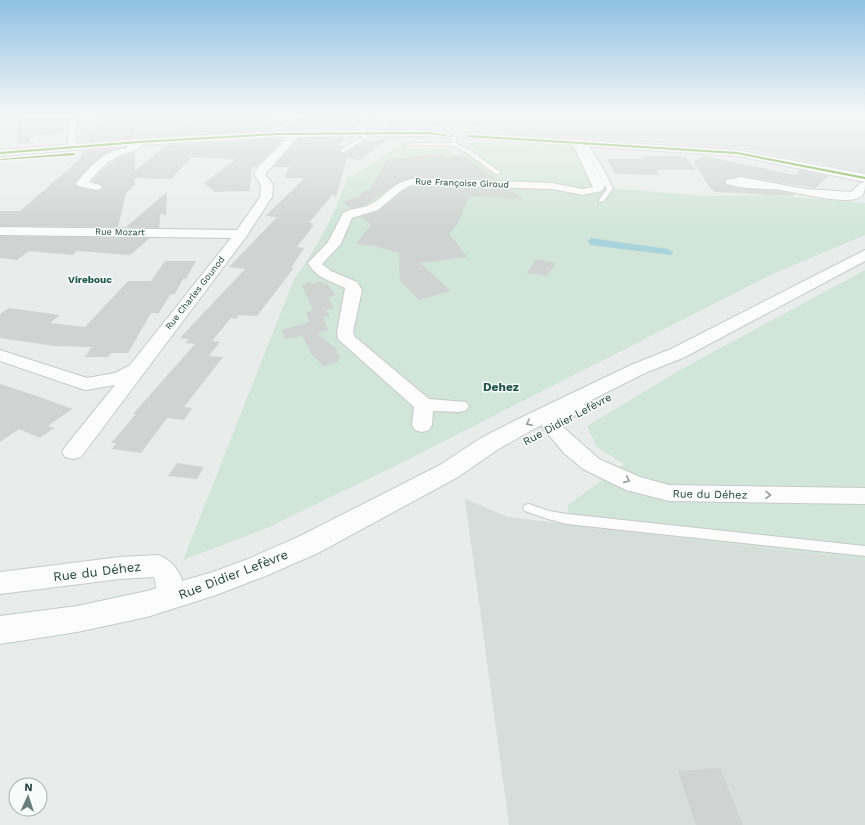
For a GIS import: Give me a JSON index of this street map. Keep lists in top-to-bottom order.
{
  "streets": {
    "street": [
      "Rue Françoise Giroud",
      "Rue Mozart",
      "Rue Charles Gounod",
      "Rue Didier Lefèvre",
      "Rue du Déhez"
    ]
  },
  "crossings": [
    ["Rue Mozart", "Rue Charles Gounod"],
    ["Rue Didier Lefèvre", "Rue du Déhez"]
  ],
  "one_way": ["Rue du Déhez"],
  "districts": ["Virebouc", "Dehez"],
  "north": "top"
}
